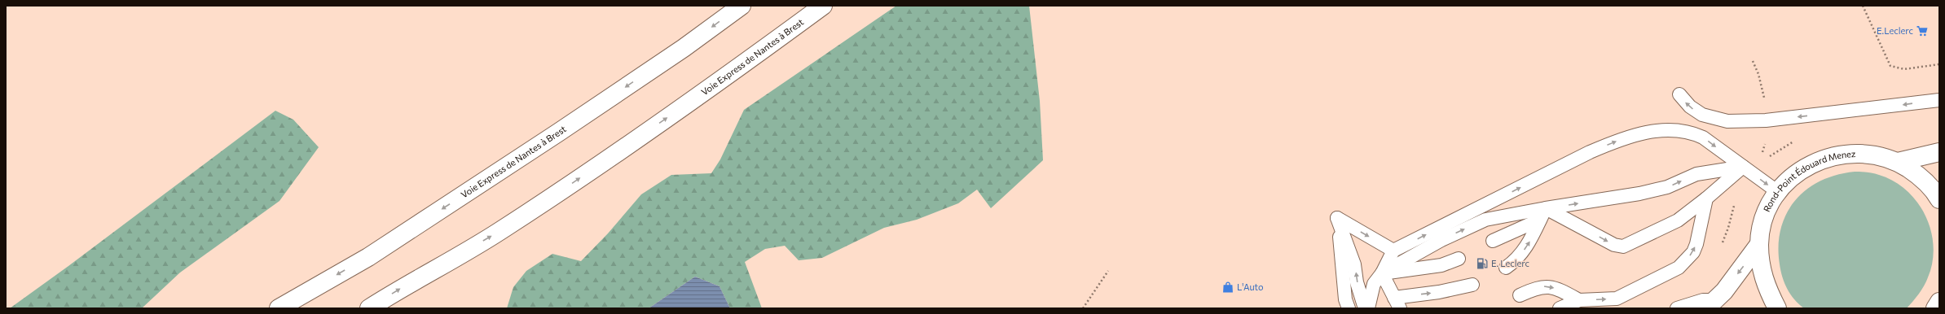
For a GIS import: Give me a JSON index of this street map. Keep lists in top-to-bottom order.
{
  "streets": {
    "main road": ["Voie Express de Nantes à Brest", "Rond-Point Édouard Menez"]
  },
  "places": {
    "supermarket": ["E.Leclerc"],
    "fuel station": ["E. Leclerc"],
    "shop": ["L'Auto"]
  }
}
